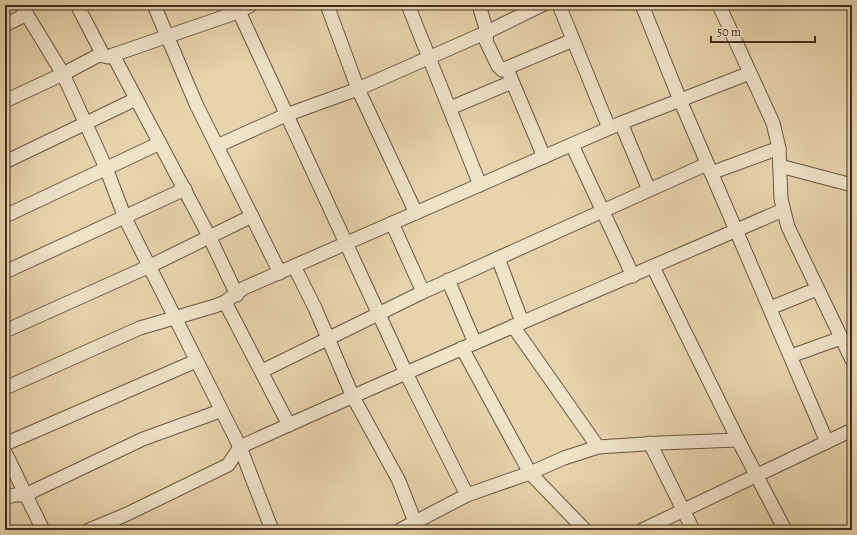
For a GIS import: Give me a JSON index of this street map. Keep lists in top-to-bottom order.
{
  "scale_bar": "50 m"
}
